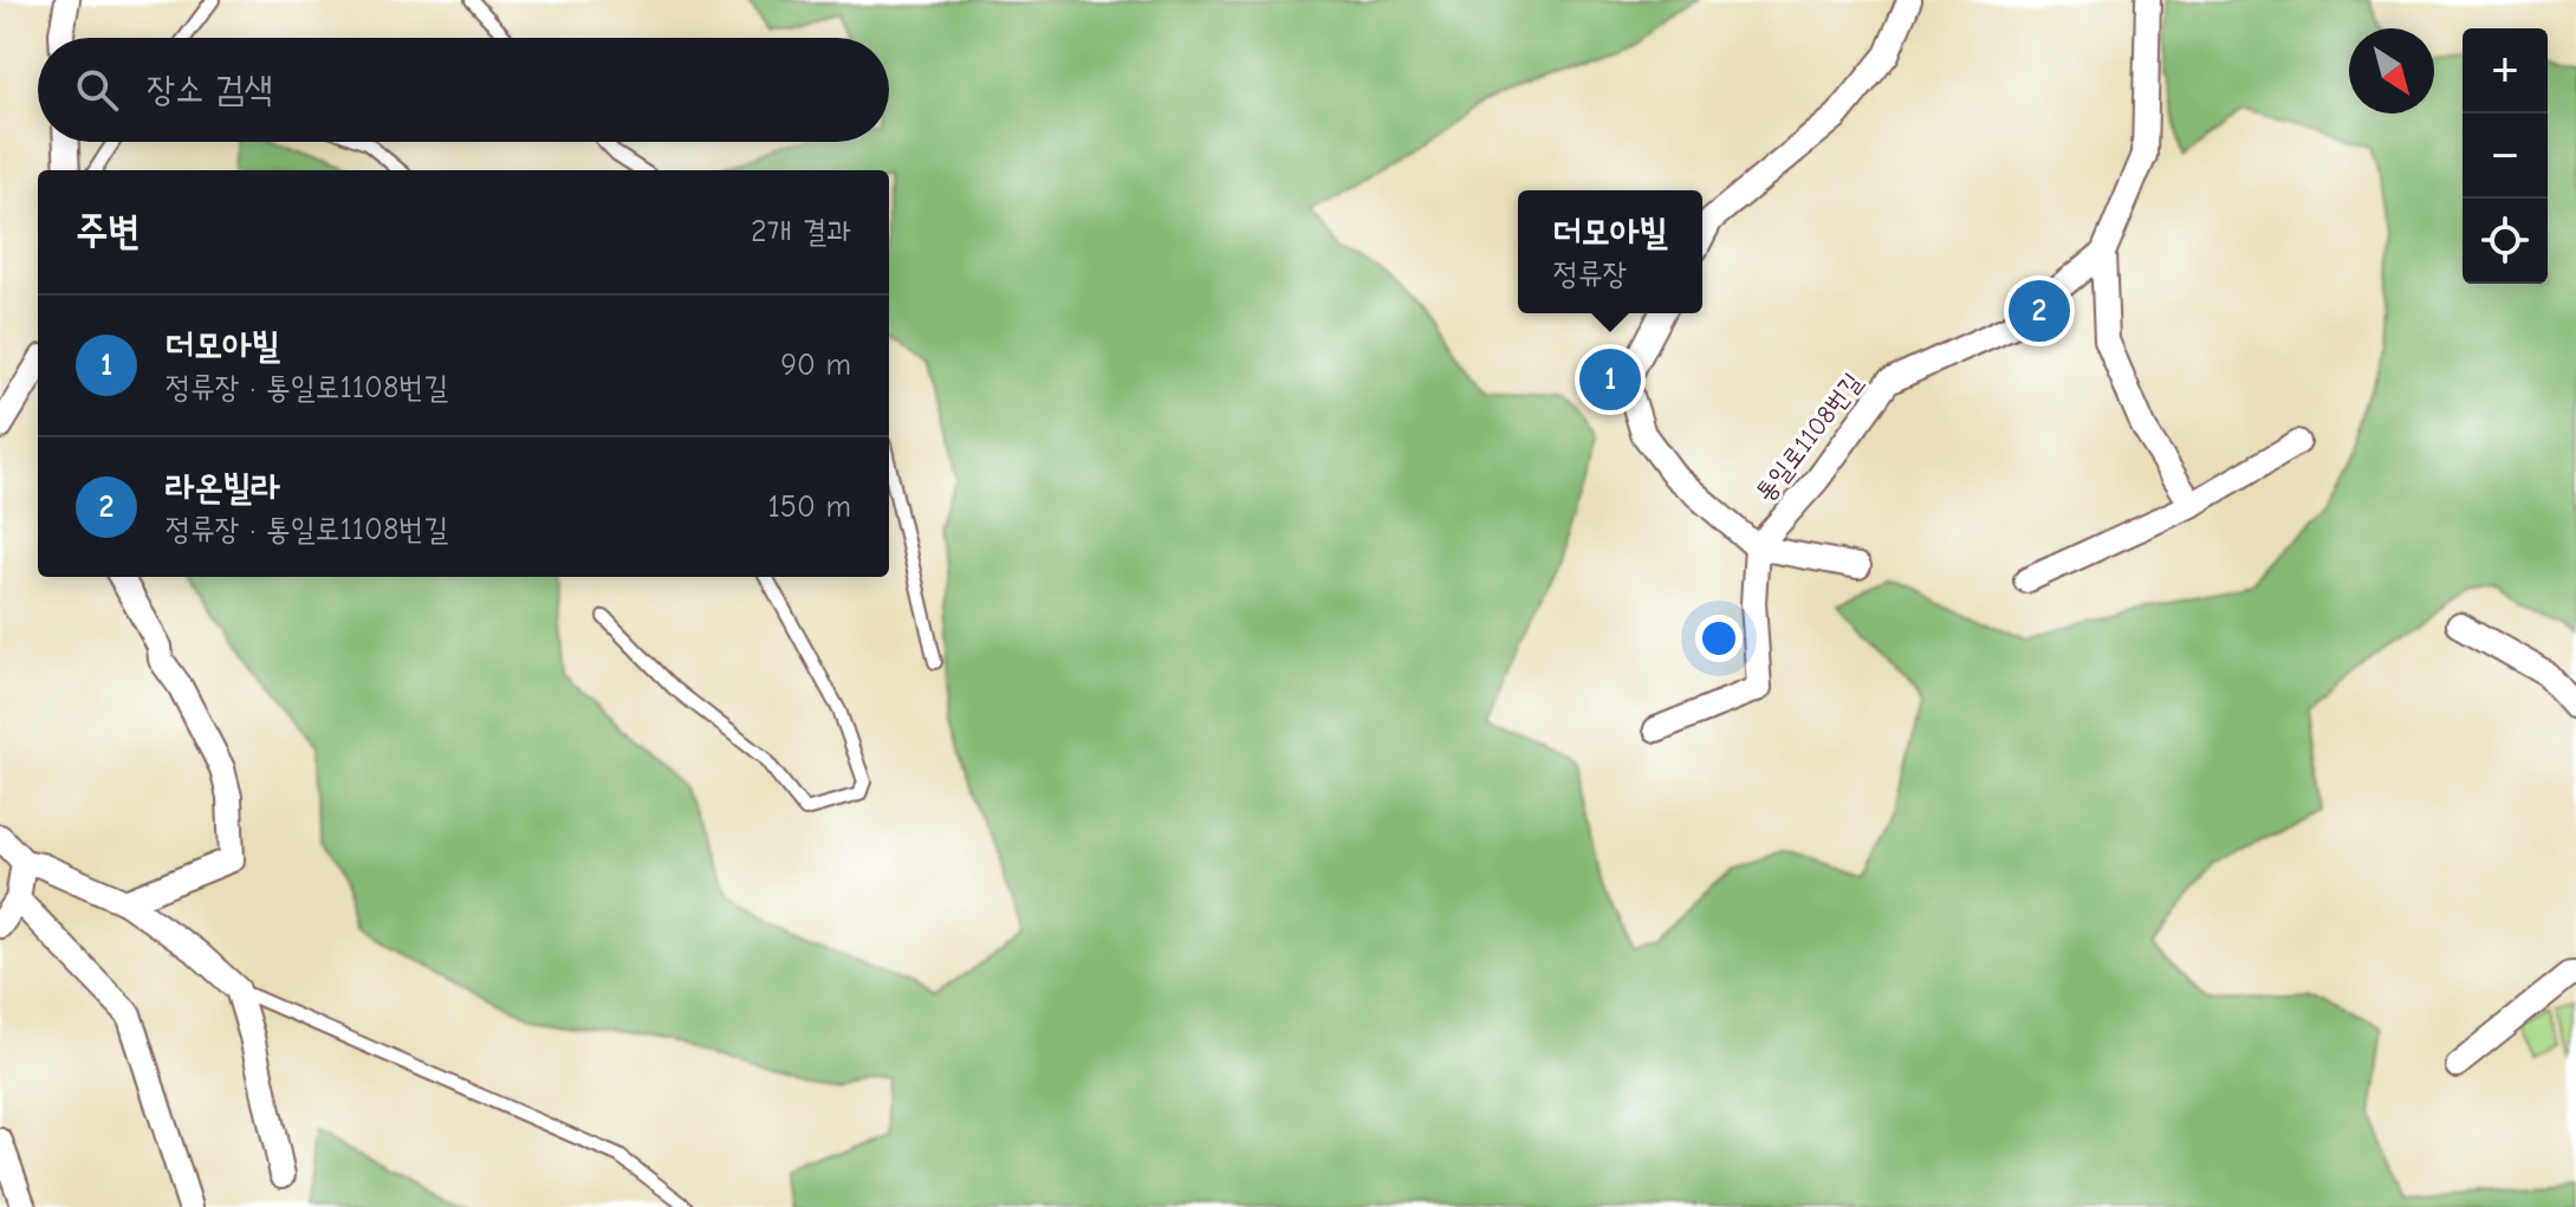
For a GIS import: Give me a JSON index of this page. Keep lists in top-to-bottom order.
{
  "streets": {
    "street": ["통일로1108번길"]
  },
  "north": "bottom right",
  "page": {
    "map_buttons": ["+", "−"],
    "search": "장소 검색",
    "heading": ["주변", "2개 결과"],
    "popup": ["더모아빌", "정류장"],
    "pins": ["2", "1"],
    "list": [
      {
        "mark": "1",
        "name": "더모아빌",
        "note": "정류장 · 통일로1108번길",
        "value": "90 m"
      },
      {
        "mark": "2",
        "name": "라온빌라",
        "note": "정류장 · 통일로1108번길",
        "value": "150 m"
      }
    ]
  }
}
